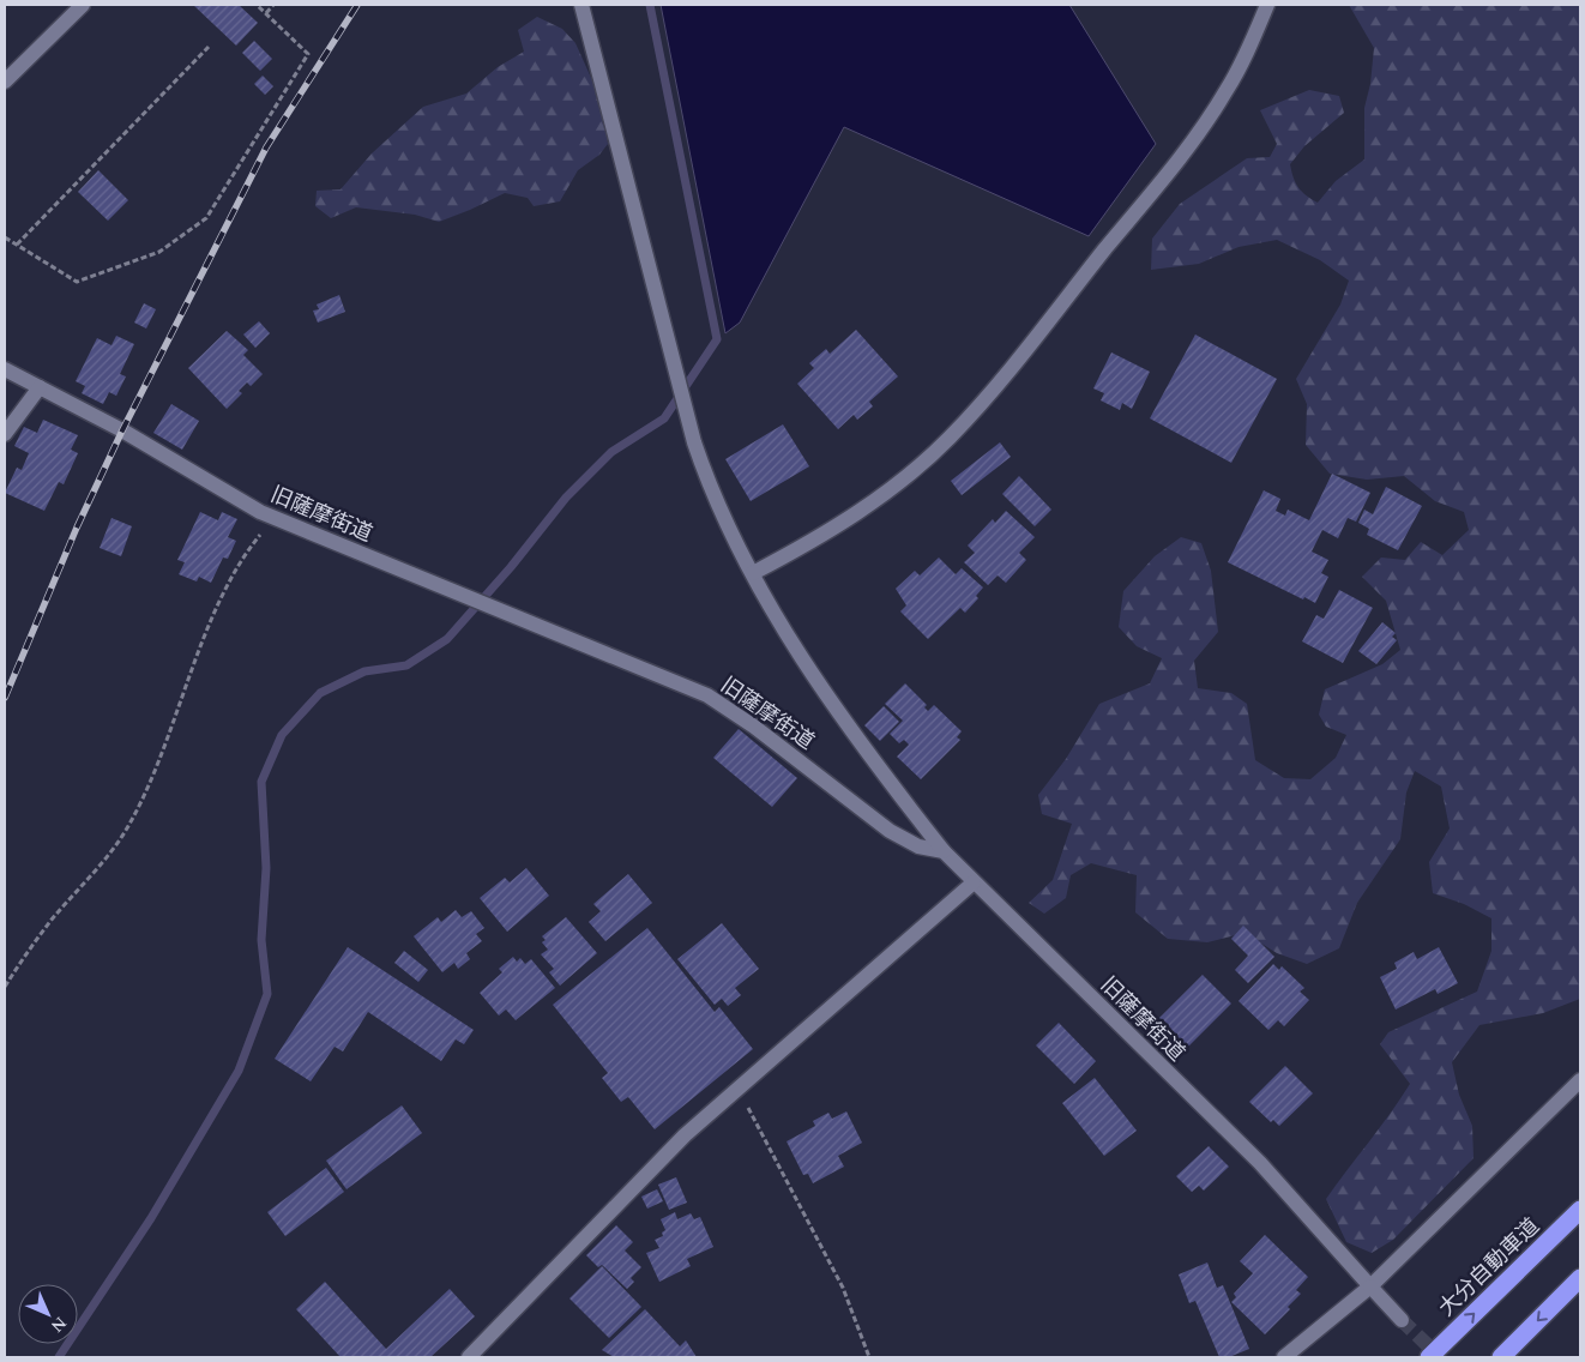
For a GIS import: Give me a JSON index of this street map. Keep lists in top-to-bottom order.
{
  "streets": {
    "highway": ["大分自動車道"],
    "street": ["旧薩摩街道"]
  },
  "north": "bottom right"
}
